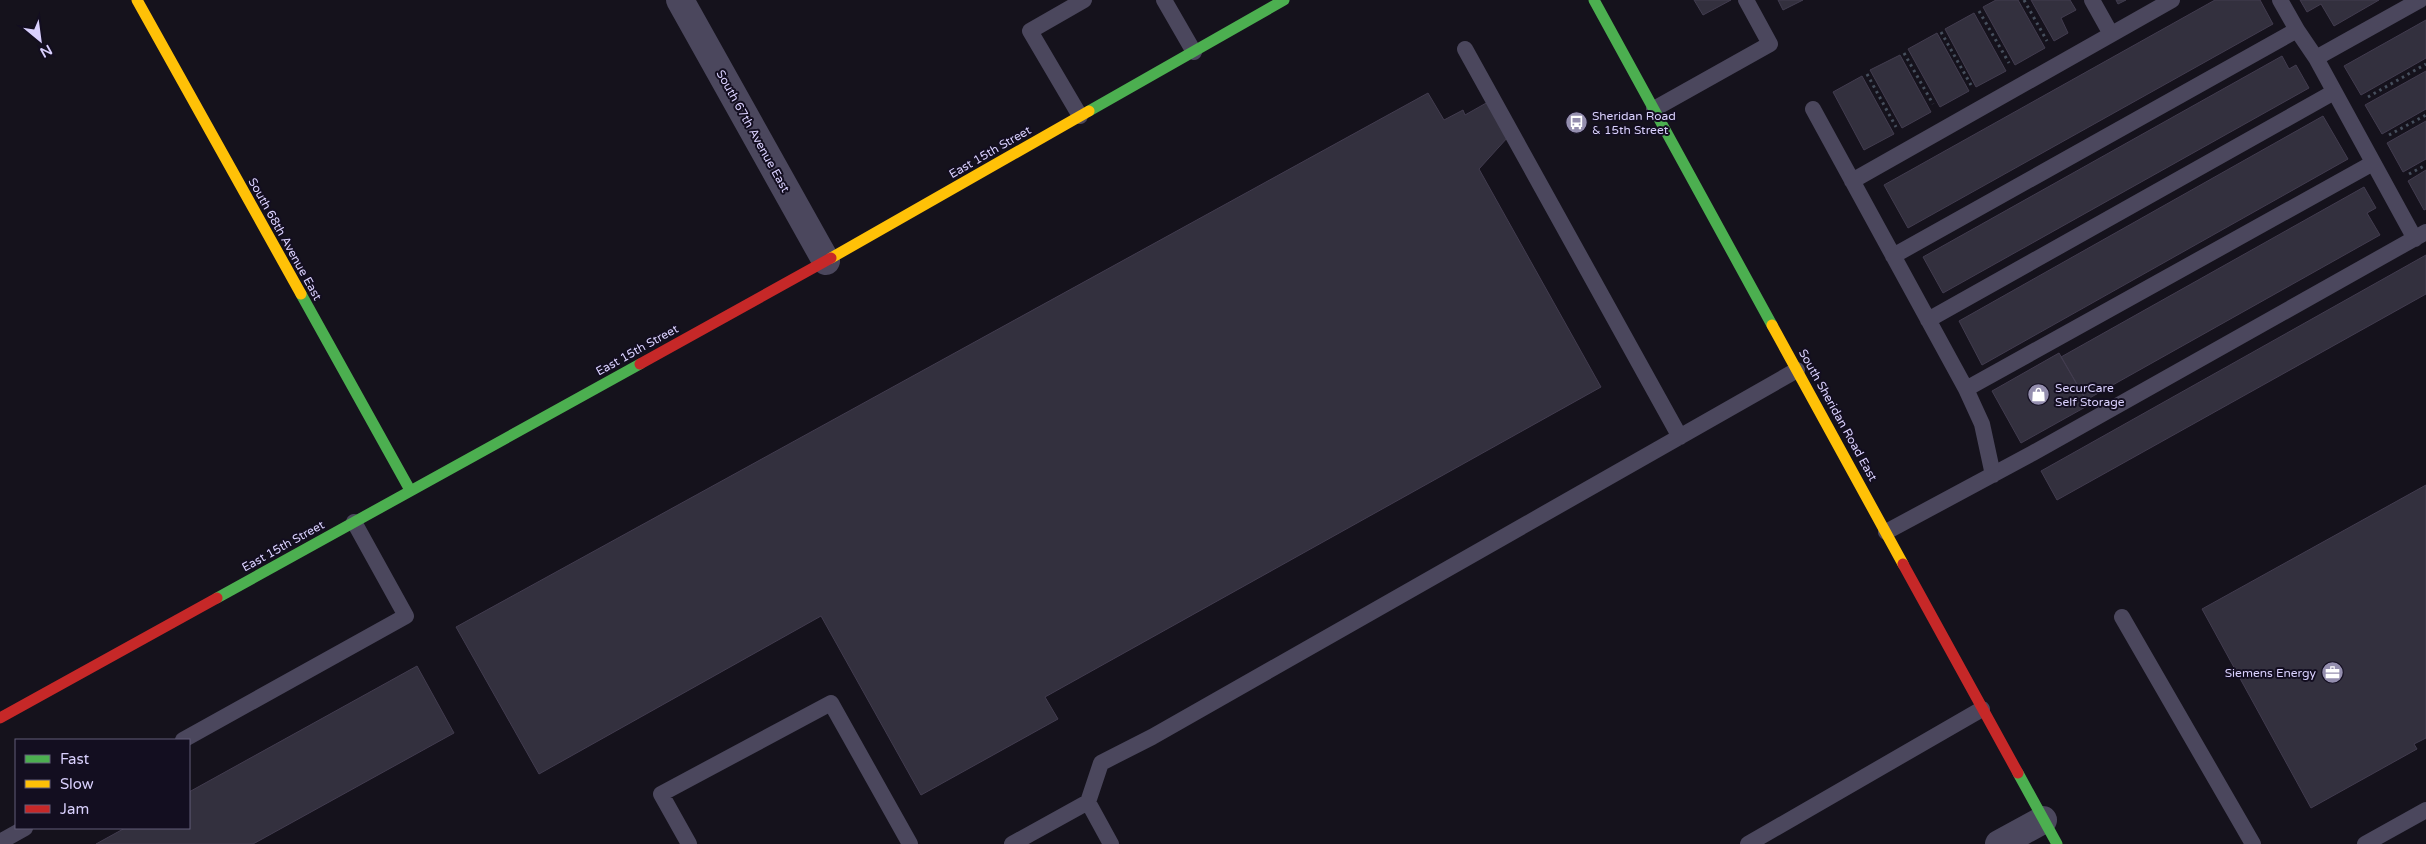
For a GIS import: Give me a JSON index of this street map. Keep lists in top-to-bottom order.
{
  "streets": {
    "main road": ["East 15th Street", "South 68th Avenue East", "South Sheridan Road East"],
    "street": ["South 67th Avenue East"]
  },
  "crossings": [
    ["South 67th Avenue East", "East 15th Street"],
    ["East 15th Street", "South 68th Avenue East"]
  ],
  "places": {
    "bus stop": ["Sheridan Road & 15th Street"],
    "shop": ["SecurCare Self Storage"],
    "office": ["Siemens Energy"]
  },
  "legend": ["Fast", "Slow", "Jam"],
  "north": "bottom right"
}
